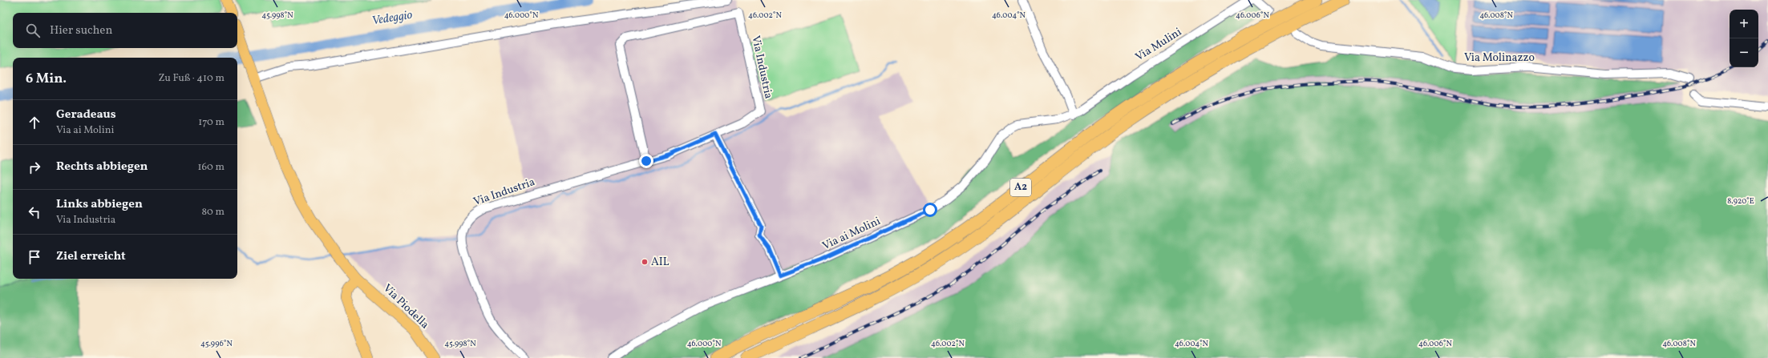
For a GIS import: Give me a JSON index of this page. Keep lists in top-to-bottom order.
{
  "streets": {
    "highway": ["A2"],
    "main road": ["Via Piodella"],
    "street": [
      "Via Mulini",
      "Via Molinazzo",
      "Via Industria",
      "Via ai Molini"
    ]
  },
  "crossings": [
    ["Via Mulini", "Via ai Molini"]
  ],
  "water": ["Vedeggio"],
  "places": ["AIL"],
  "page": {
    "map_buttons": ["+", "−"],
    "search": "Hier suchen",
    "heading": ["6 Min.", "Zu Fuß · 410 m"],
    "list": [
      ["Geradeaus", "Via ai Molini", "170 m"],
      ["Rechts abbiegen", "160 m"],
      ["Links abbiegen", "Via Industria", "80 m"],
      "Ziel erreicht"
    ]
  },
  "coordinates": [
    "45.998°N",
    "46.000°N",
    "46.002°N",
    "46.004°N",
    "46.006°N",
    "46.008°N",
    "8.920°E",
    "45.996°N"
  ]
}
